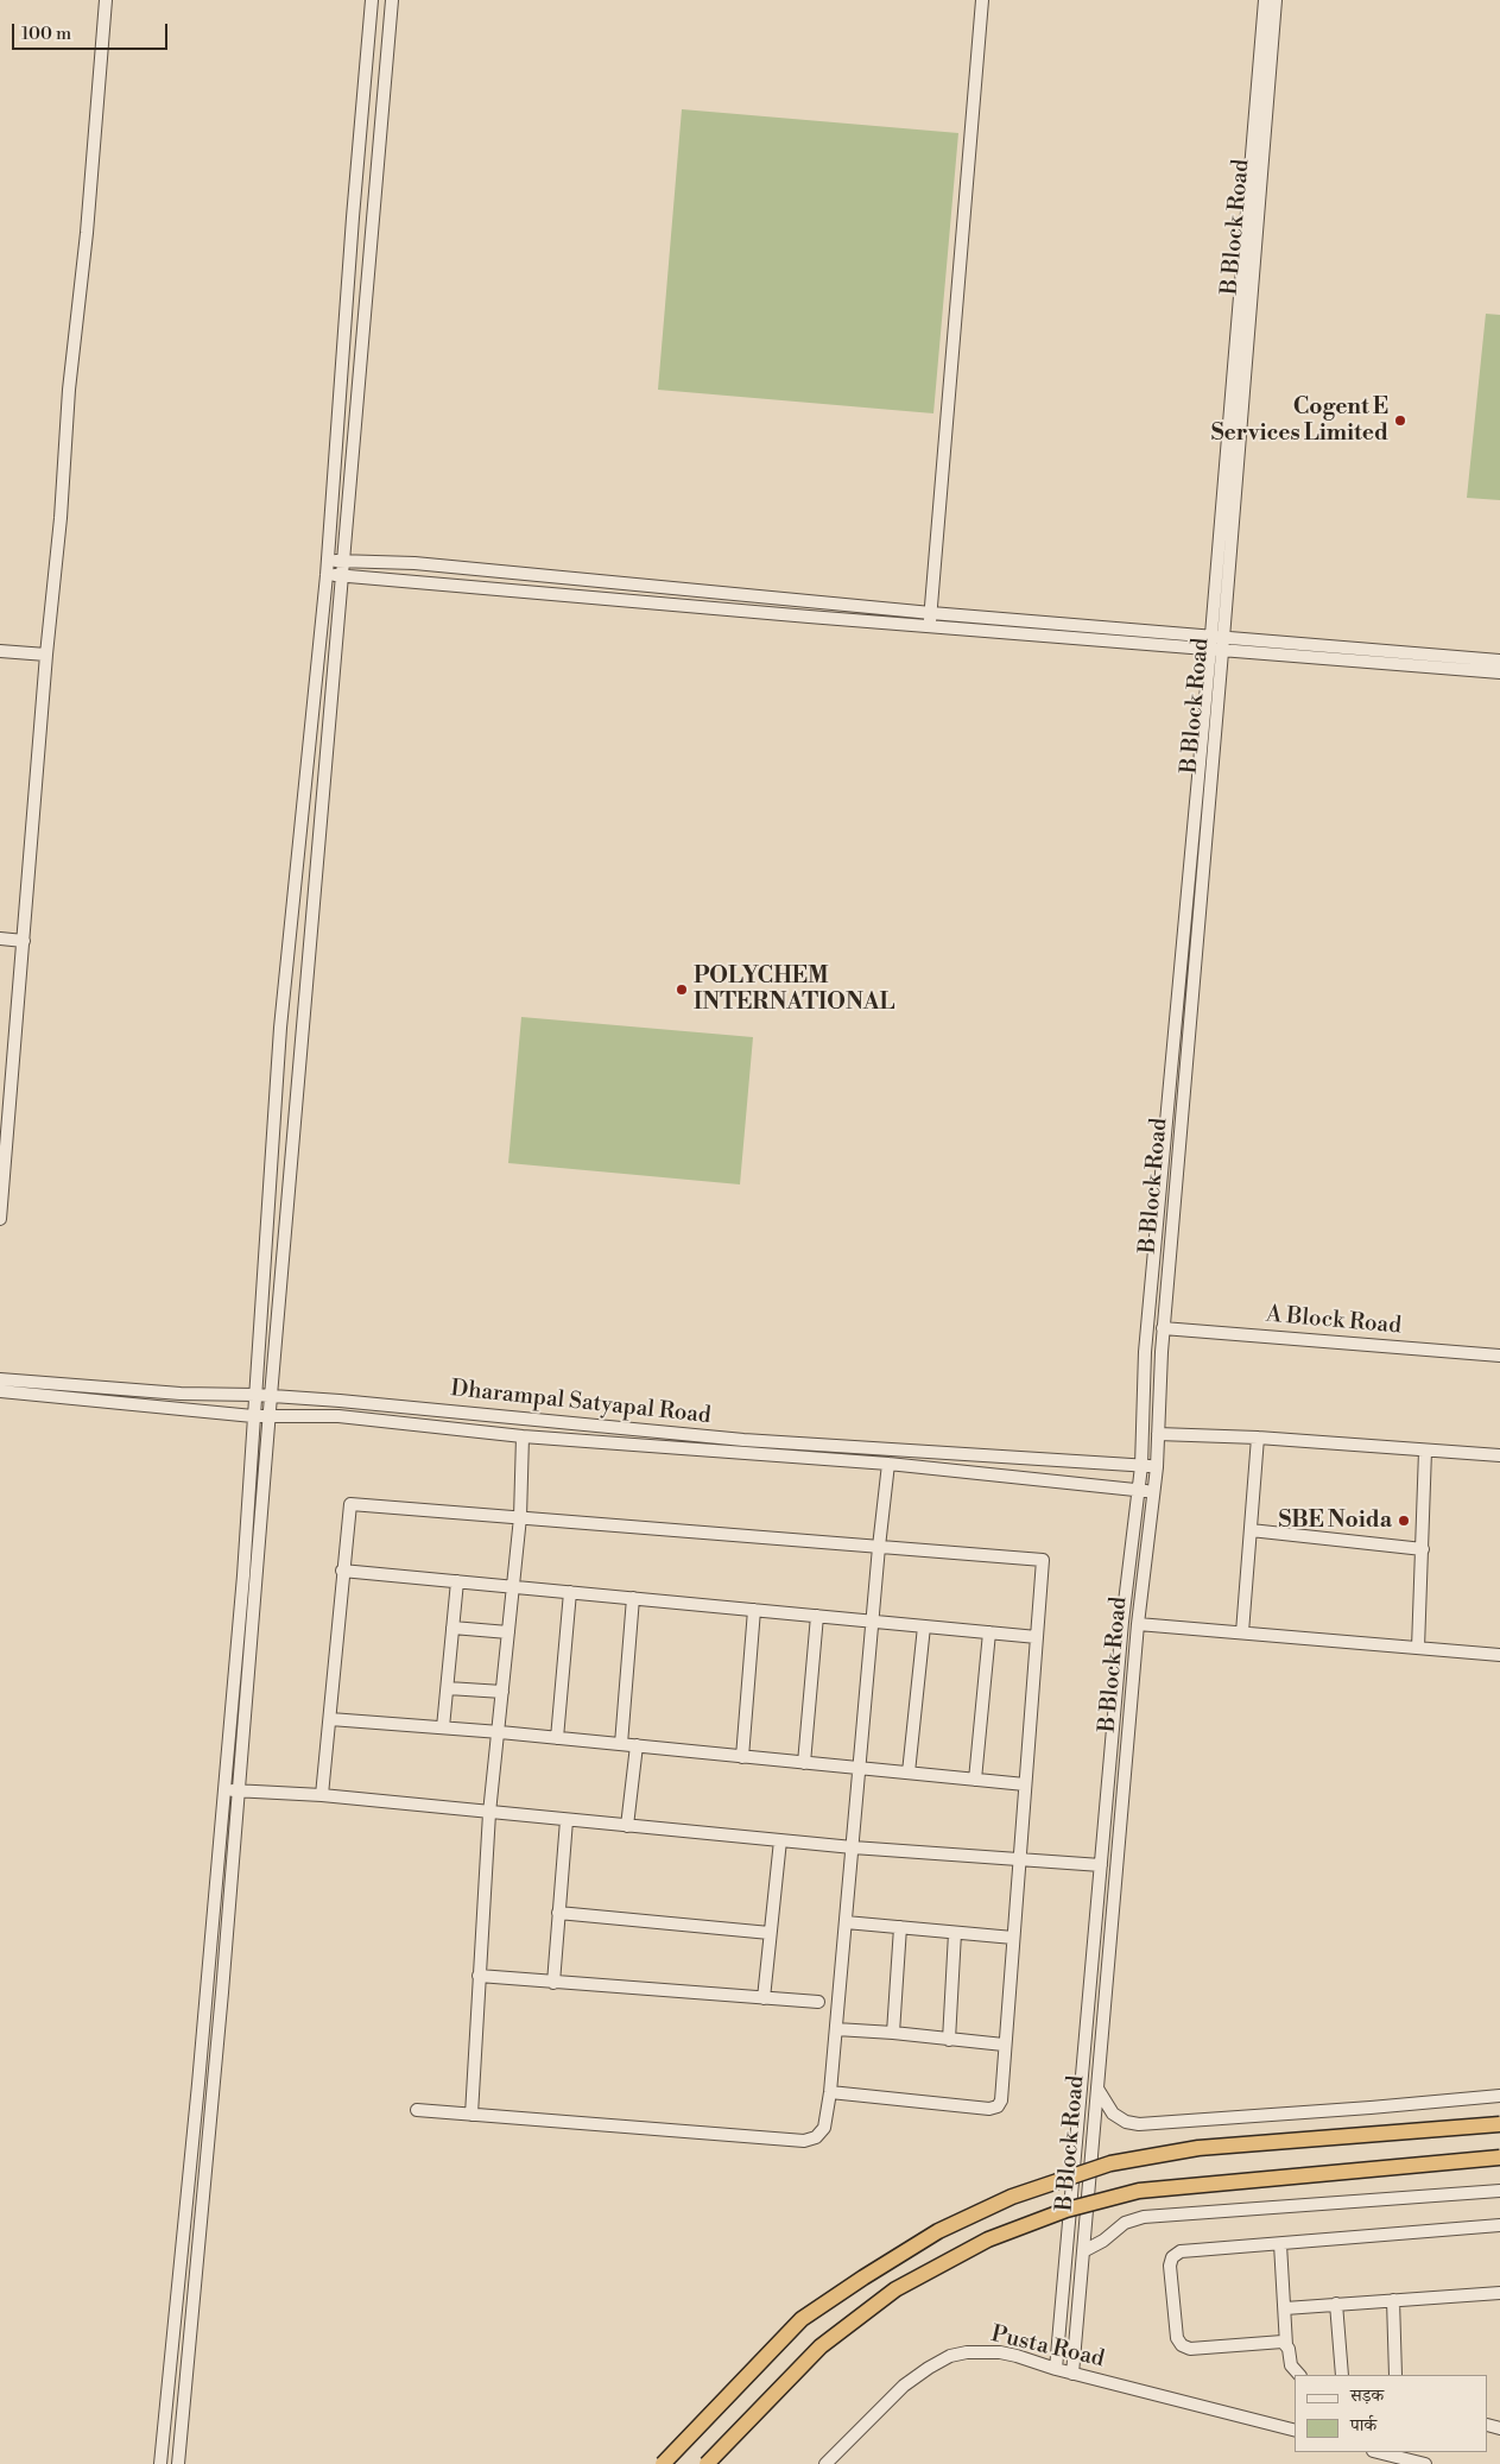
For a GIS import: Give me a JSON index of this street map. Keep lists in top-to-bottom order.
{
  "streets": {
    "street": [
      "B Block Road",
      "A Block Road",
      "Dharampal Satyapal Road",
      "Pusta Road"
    ]
  },
  "crossings": [
    ["B Block Road", "A Block Road"],
    ["B Block Road", "Dharampal Satyapal Road"],
    ["B Block Road", "Pusta Road"]
  ],
  "places": ["Cogent E Services Limited", "POLYCHEM INTERNATIONAL", "SBE Noida"],
  "legend": ["सड़क", "पार्क"],
  "scale_bar": "100 m"
}
